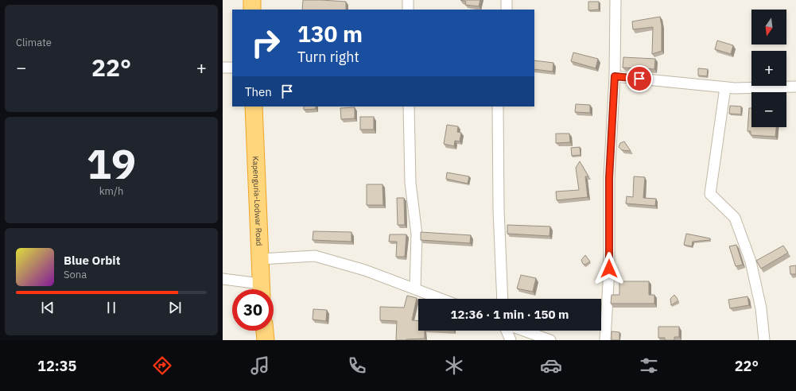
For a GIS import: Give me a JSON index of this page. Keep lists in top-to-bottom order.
{
  "streets": {
    "highway": ["Kapenguria-Lodwar Road"]
  },
  "north": "bottom",
  "page": {
    "tile": [
      "Climate",
      ["19", "km/h"]
    ],
    "map_buttons": ["+", "−"],
    "turn": ["130 m", "Turn right"],
    "heat": ["−", "22°", "+"],
    "then": "Then",
    "song": ["Blue Orbit", "Sona"],
    "limit": "30",
    "trip": "12:36 · 1 min · 150 m",
    "tabs": ["12:35", "22°"]
  }
}
